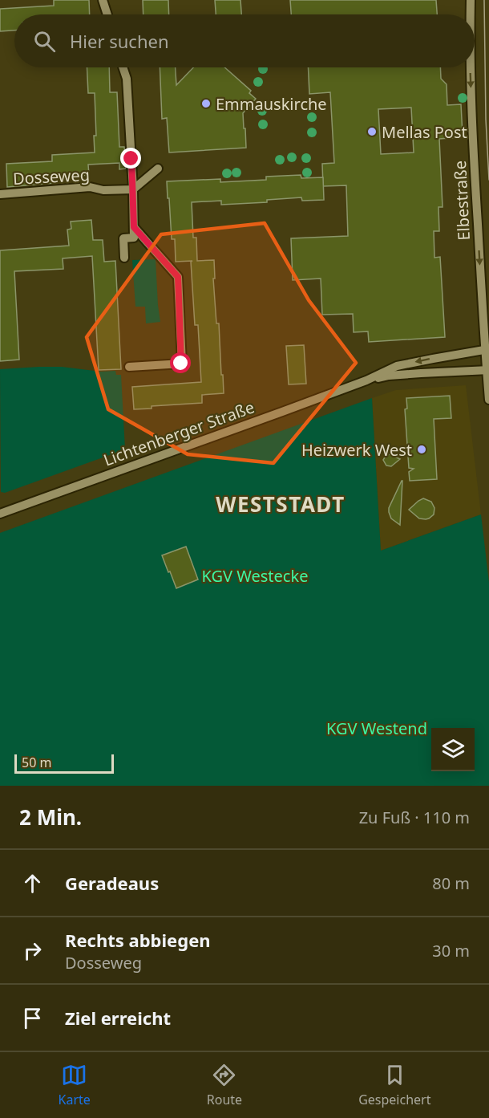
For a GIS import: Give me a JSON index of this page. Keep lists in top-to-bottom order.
{
  "streets": {
    "street": ["Dosseweg", "Elbestraße", "Lichtenberger Straße"]
  },
  "crossings": [
    ["Elbestraße", "Lichtenberger Straße"]
  ],
  "one_way": ["Elbestraße"],
  "districts": ["WESTSTADT"],
  "parks": ["KGV Westecke", "KGV Westend"],
  "places": ["Emmauskirche", "Mellas Post", "Heizwerk West"],
  "scale_bar": "50 m",
  "page": {
    "search": "Hier suchen",
    "scale": "50 m",
    "heading": ["2 Min.", "Zu Fuß · 110 m"],
    "list": [
      ["Geradeaus", "80 m"],
      ["Rechts abbiegen", "Dosseweg", "30 m"],
      "Ziel erreicht"
    ],
    "nav": ["Karte", "Route", "Gespeichert"]
  }
}
